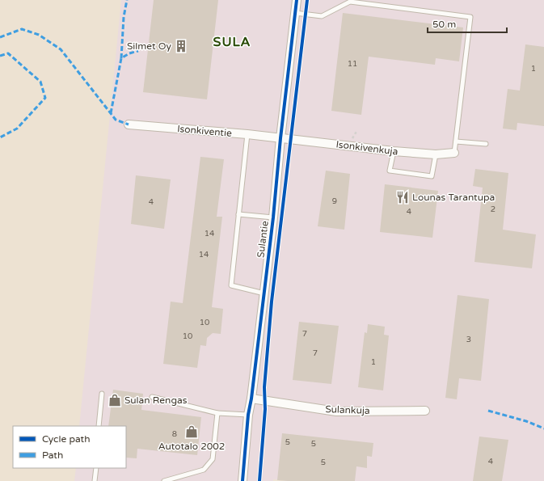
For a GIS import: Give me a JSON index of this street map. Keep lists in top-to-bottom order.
{
  "streets": {
    "street": [
      "Isonkiventie",
      "Isonkivenkuja",
      "Sulantie",
      "Sulankuja"
    ]
  },
  "crossings": [
    ["Isonkiventie", "Isonkivenkuja"],
    ["Isonkiventie", "Sulantie"],
    ["Isonkivenkuja", "Sulantie"],
    ["Sulantie", "Sulankuja"]
  ],
  "districts": ["SULA"],
  "places": {
    "building": ["Silmet Oy"],
    "restaurant": ["Lounas Tarantupa"],
    "shop": ["Sulan Rengas", "Autotalo 2002"]
  },
  "house_numbers": [
    "11",
    "1",
    "9",
    "4",
    "2",
    "4",
    "14",
    "14",
    "10",
    "7",
    "10",
    "3",
    "7",
    "1",
    "8",
    "5",
    "5",
    "4",
    "5"
  ],
  "legend": ["Cycle path", "Path"],
  "scale_bar": "50 m"
}
